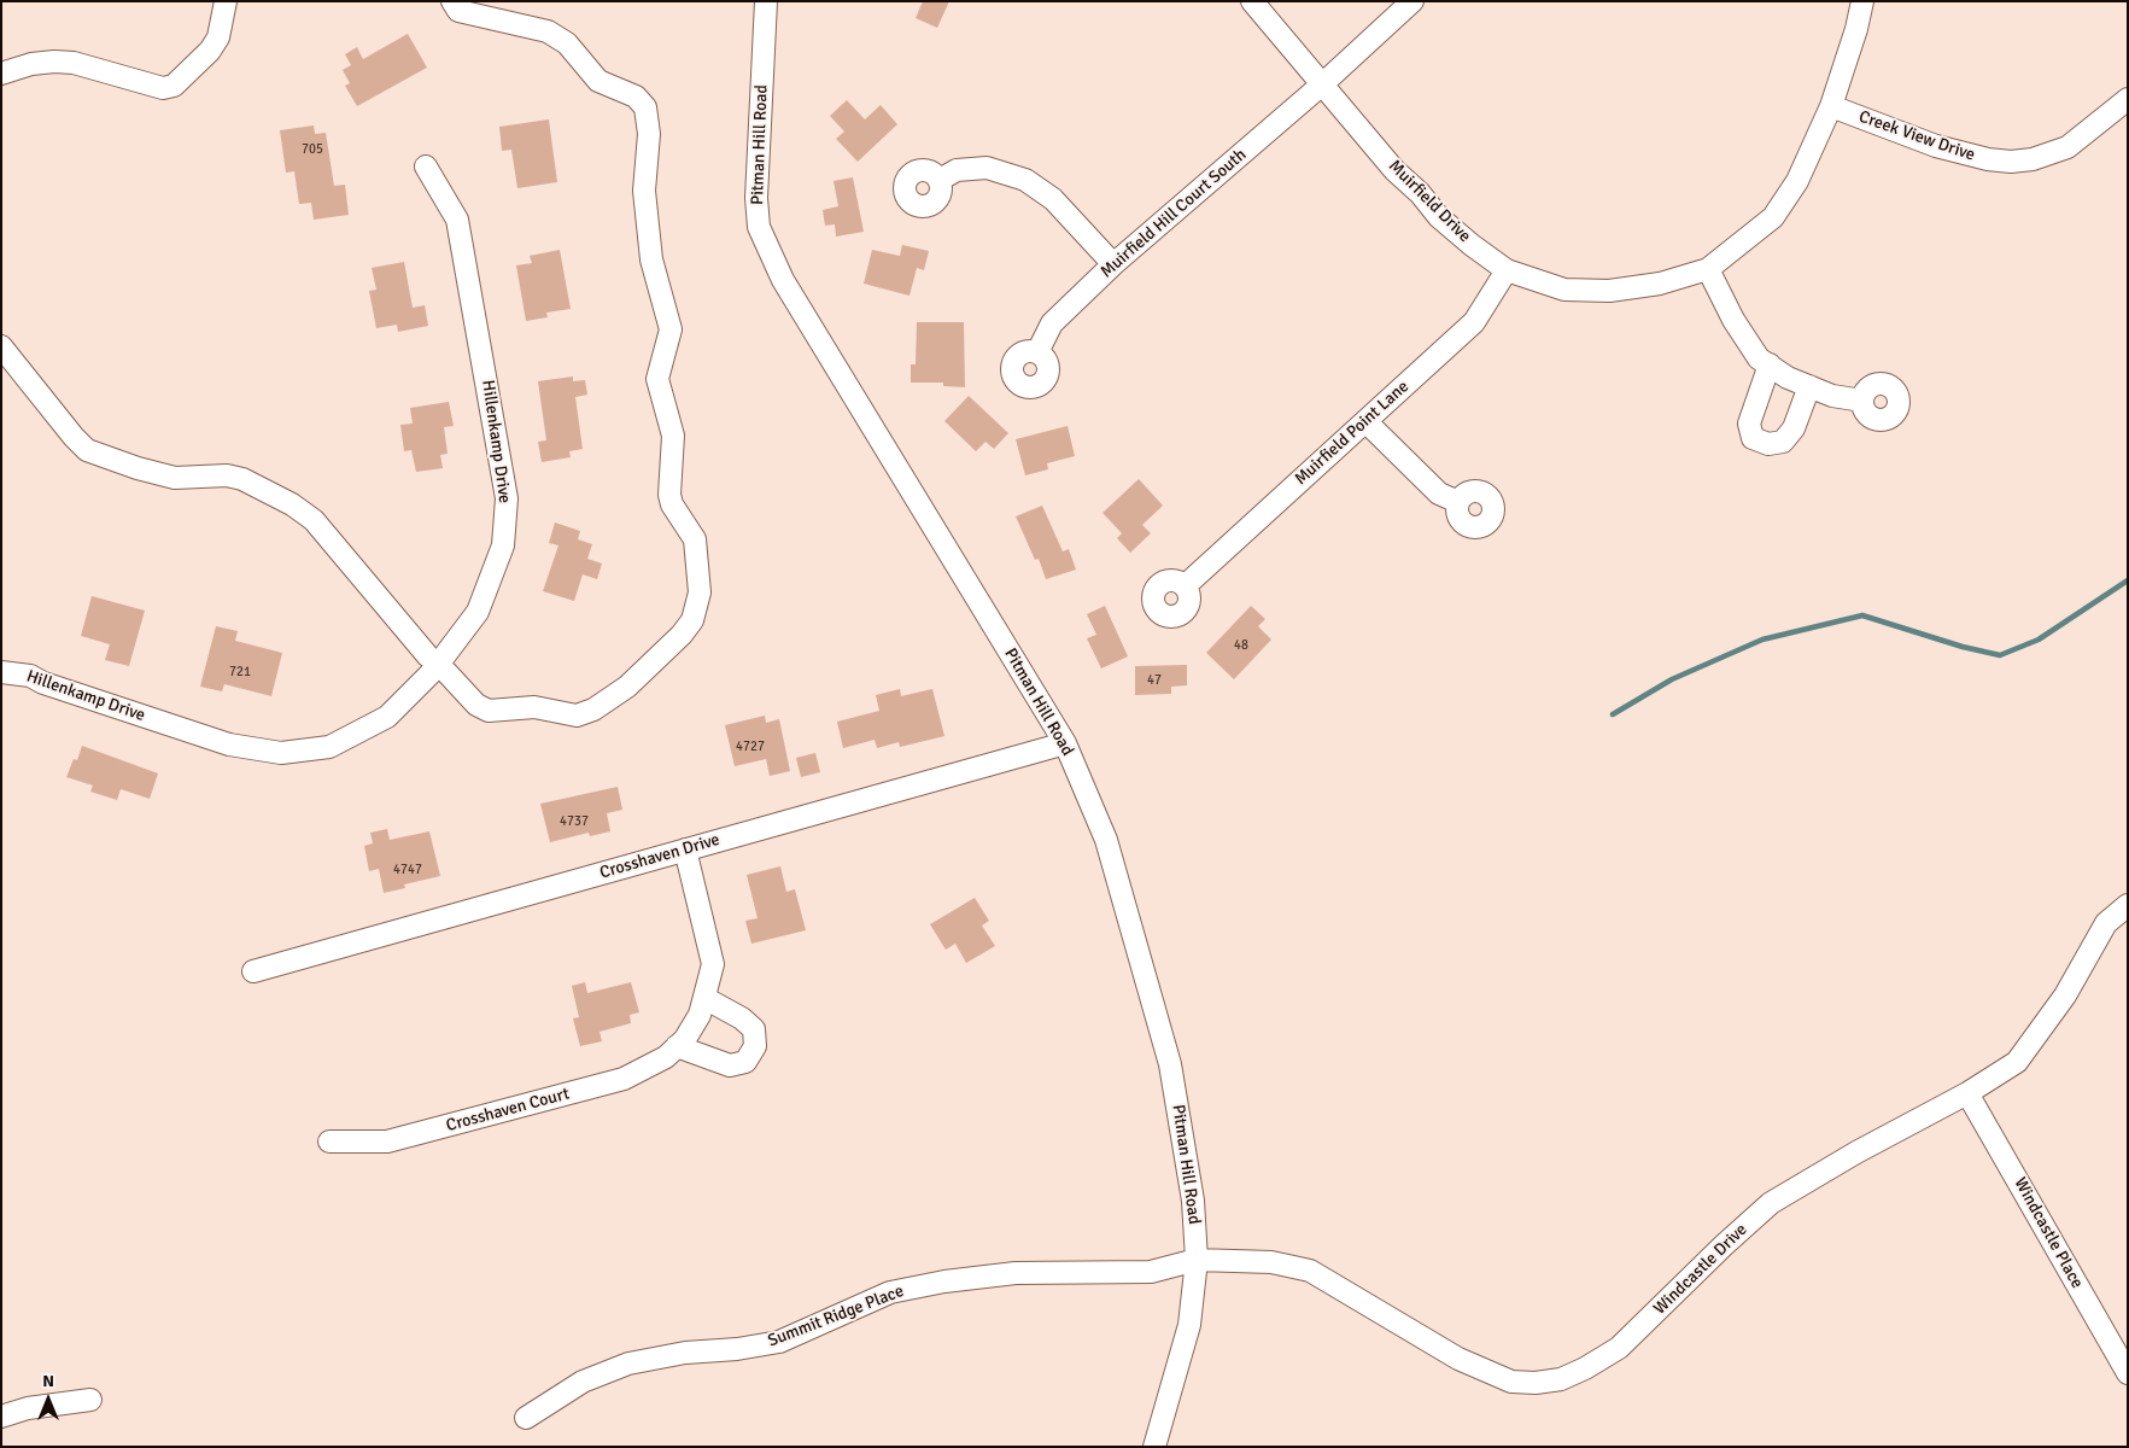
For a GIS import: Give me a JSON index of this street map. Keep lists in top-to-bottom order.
{
  "streets": {
    "street": [
      "Creek View Drive",
      "Pitman Hill Road",
      "Muirfield Drive",
      "Muirfield Hill Court South",
      "Muirfield Point Lane",
      "Hillenkamp Drive",
      "Crosshaven Drive",
      "Crosshaven Court",
      "Windcastle Place",
      "Windcastle Drive",
      "Summit Ridge Place"
    ]
  },
  "crossings": [
    ["Creek View Drive", "Muirfield Drive"],
    ["Pitman Hill Road", "Crosshaven Drive"],
    ["Pitman Hill Road", "Windcastle Drive"],
    ["Pitman Hill Road", "Summit Ridge Place"],
    ["Muirfield Drive", "Muirfield Hill Court South"],
    ["Muirfield Drive", "Muirfield Point Lane"],
    ["Crosshaven Drive", "Crosshaven Court"],
    ["Windcastle Place", "Windcastle Drive"],
    ["Windcastle Drive", "Summit Ridge Place"]
  ],
  "house_numbers": [
    "705",
    "48",
    "721",
    "47",
    "4727",
    "4737",
    "4747"
  ],
  "north": "top"
}
